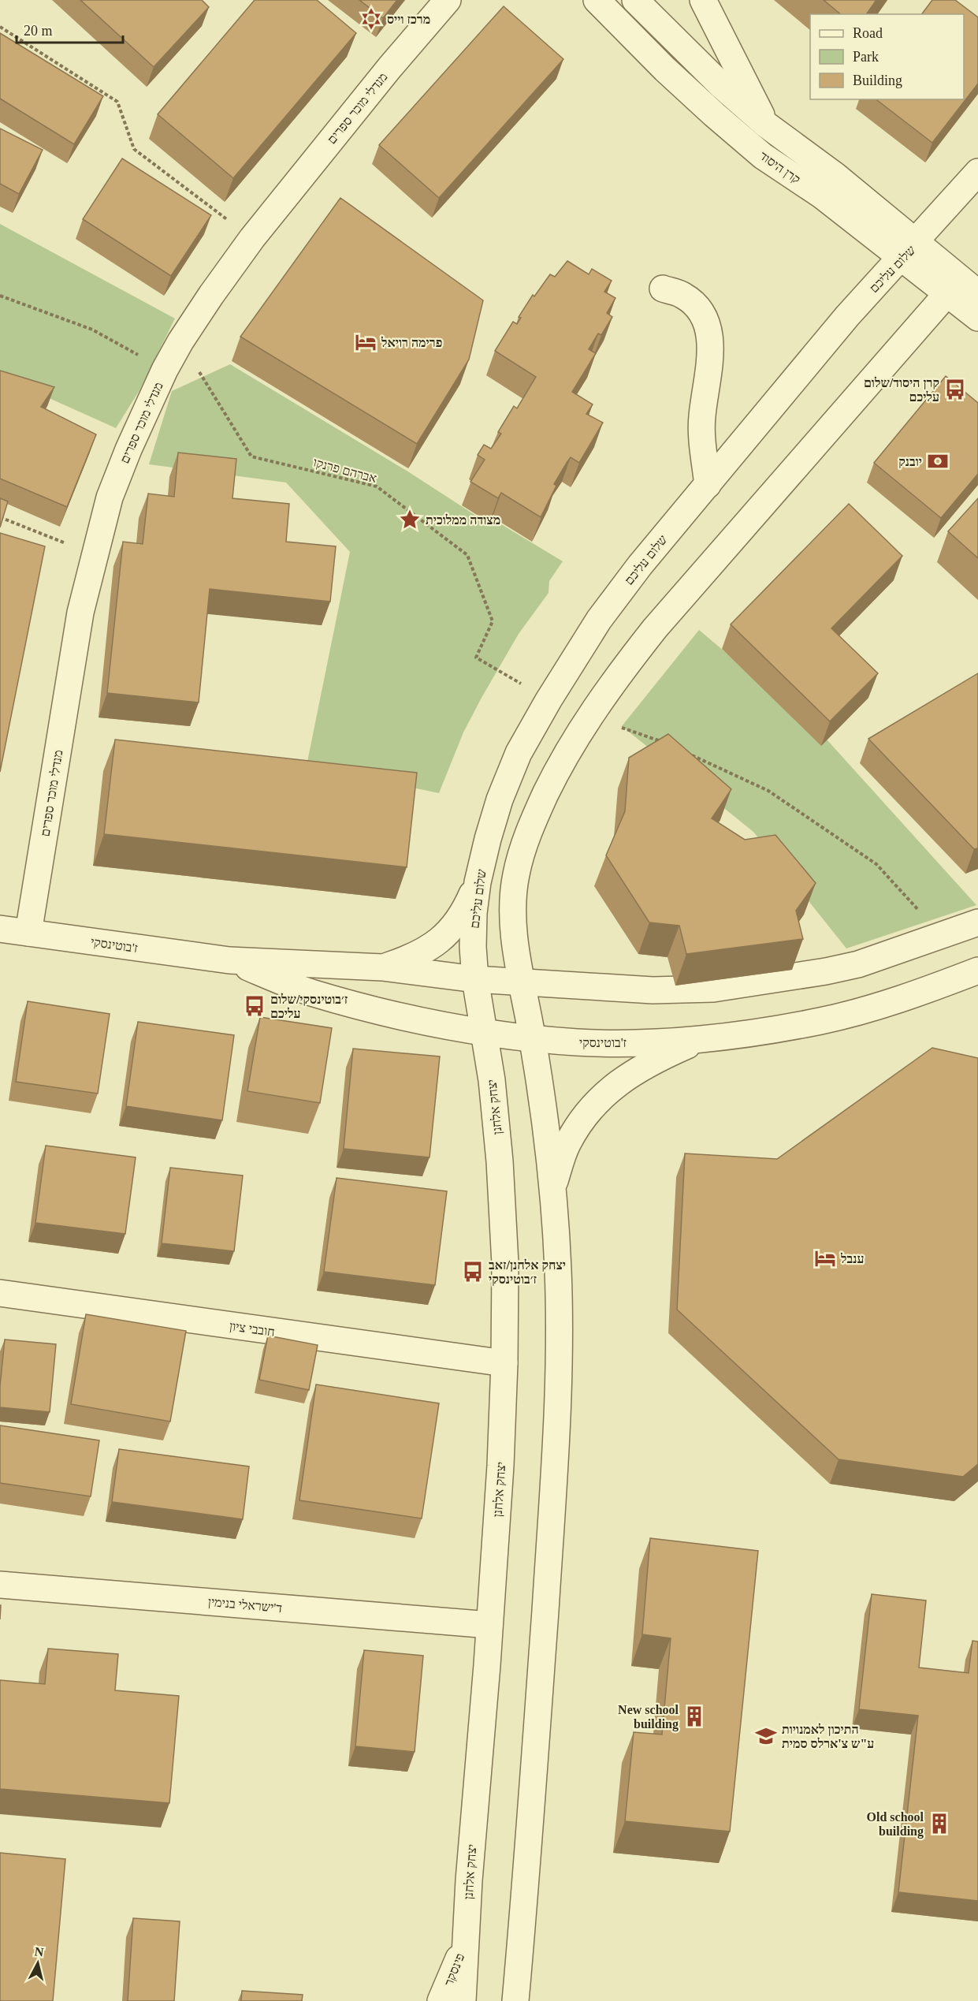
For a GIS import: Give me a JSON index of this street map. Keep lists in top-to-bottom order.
{
  "streets": {
    "street": [
      "מנדלי מוכר ספרים",
      "קרן היסוד",
      "שלום עליכם",
      "ז'בוטינסקי",
      "יצחק אלחנן",
      "חובבי ציון",
      "ד'ישראלי בנימין",
      "פינסקר"
    ],
    "path": ["אברהם פרנקו"]
  },
  "crossings": [
    ["מנדלי מוכר ספרים", "אברהם פרנקו"],
    ["מנדלי מוכר ספרים", "ז'בוטינסקי"],
    ["קרן היסוד", "שלום עליכם"],
    ["שלום עליכם", "אברהם פרנקו"],
    ["שלום עליכם", "ז'בוטינסקי"],
    ["שלום עליכם", "יצחק אלחנן"],
    ["ז'בוטינסקי", "יצחק אלחנן"],
    ["יצחק אלחנן", "חובבי ציון"],
    ["יצחק אלחנן", "ד'ישראלי בנימין"],
    ["יצחק אלחנן", "פינסקר"]
  ],
  "places": {
    "synagogue": ["מרכז וייס"],
    "hotel": ["פרימה רויאל", "ענבל"],
    "bus stop": ["קרן היסוד/שלום עליכם", "ז׳בוטינסקי/שלום עליכם", "יצחק אלחנן/זאב ז׳בוטינסקי"],
    "bank": ["יובנק"],
    "place": ["מצודה ממלוכית"],
    "building": ["New school building", "Old school building"],
    "school or university": ["התיכון לאמנויות ע\"ש צ'ארלס סמית"]
  },
  "legend": ["Road", "Park", "Building"],
  "scale_bar": "20 m",
  "north": "top"
}
